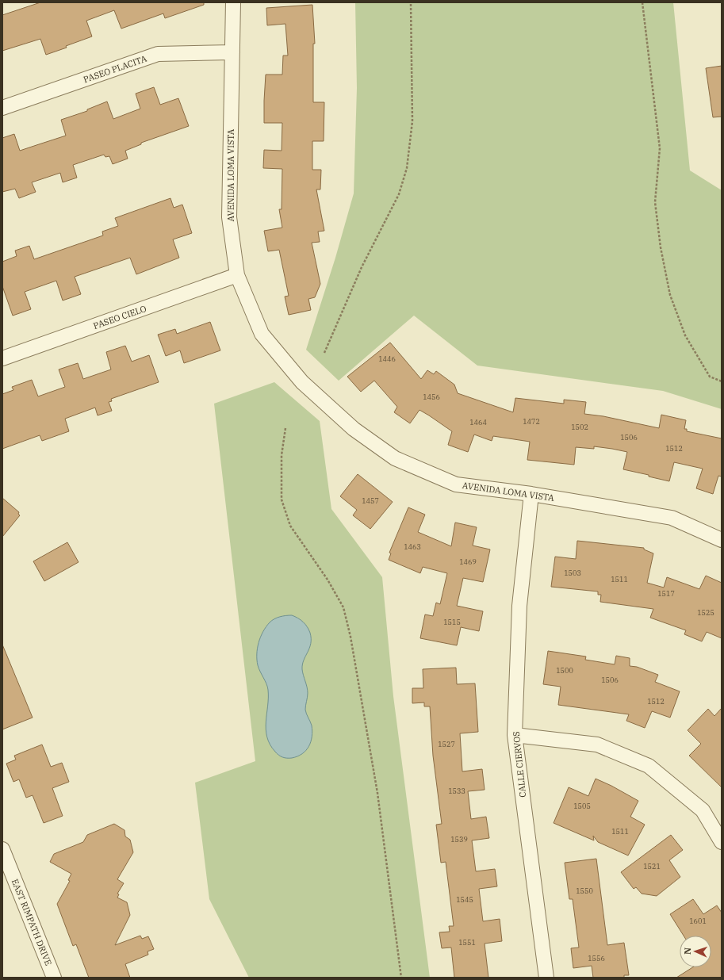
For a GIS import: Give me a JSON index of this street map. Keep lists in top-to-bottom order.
{
  "streets": {
    "street": [
      "PASEO PLACITA",
      "AVENIDA LOMA VISTA",
      "PASEO CIELO",
      "CALLE CIERVOS",
      "EAST RIMPATH DRIVE"
    ]
  },
  "crossings": [
    ["PASEO PLACITA", "AVENIDA LOMA VISTA"],
    ["AVENIDA LOMA VISTA", "PASEO CIELO"],
    ["AVENIDA LOMA VISTA", "CALLE CIERVOS"]
  ],
  "house_numbers": [
    "1446",
    "1456",
    "1472",
    "1464",
    "1502",
    "1506",
    "1512",
    "1457",
    "1463",
    "1469",
    "1503",
    "1511",
    "1517",
    "1525",
    "1515",
    "1500",
    "1506",
    "1512",
    "1527",
    "1533",
    "1505",
    "1511",
    "1539",
    "1521",
    "1550",
    "1545",
    "1601",
    "1551",
    "1556"
  ],
  "north": "left"
}
